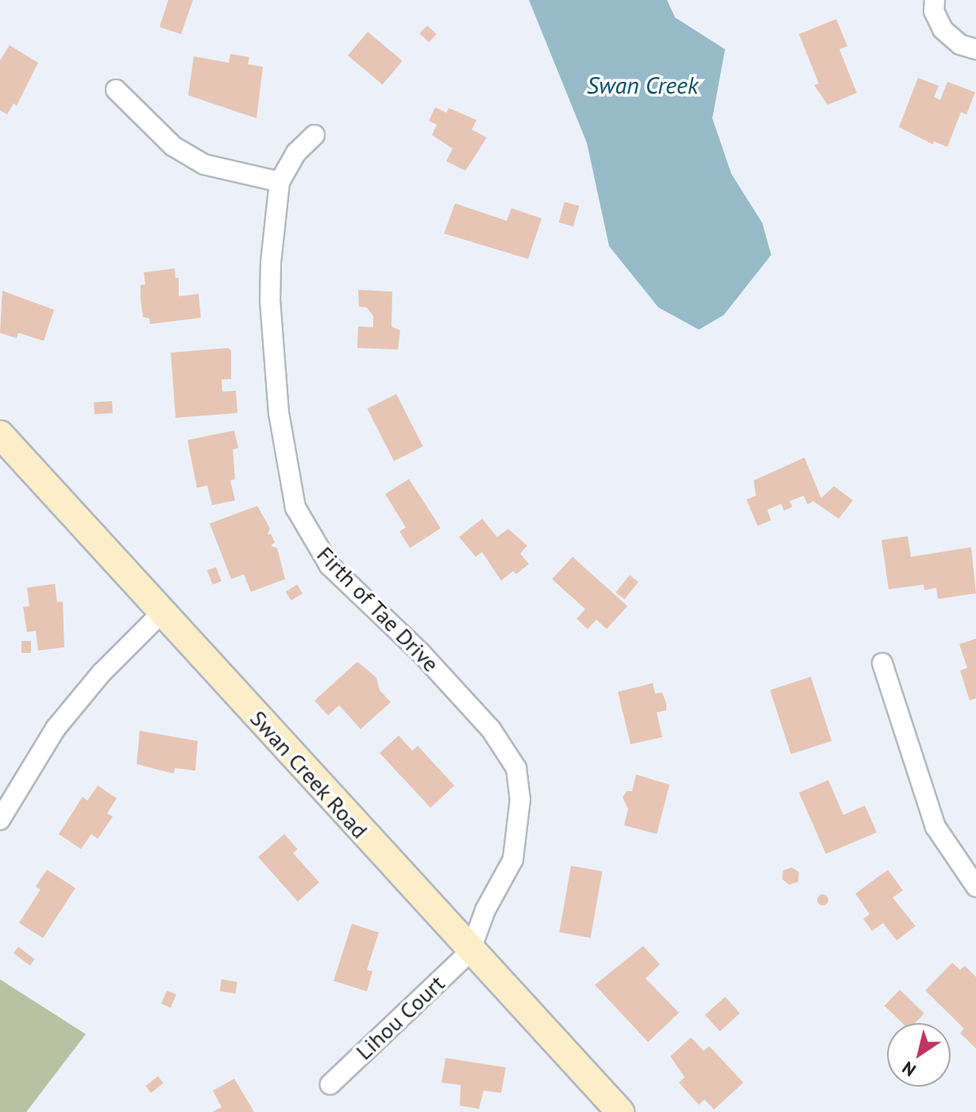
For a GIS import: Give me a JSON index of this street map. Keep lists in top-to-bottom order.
{
  "streets": {
    "street": ["Firth of Tae Drive", "Swan Creek Road", "Lihou Court"]
  },
  "crossings": [
    ["Firth of Tae Drive", "Swan Creek Road"],
    ["Firth of Tae Drive", "Lihou Court"],
    ["Swan Creek Road", "Lihou Court"]
  ],
  "water": ["Swan Creek"],
  "north": "bottom left"
}
